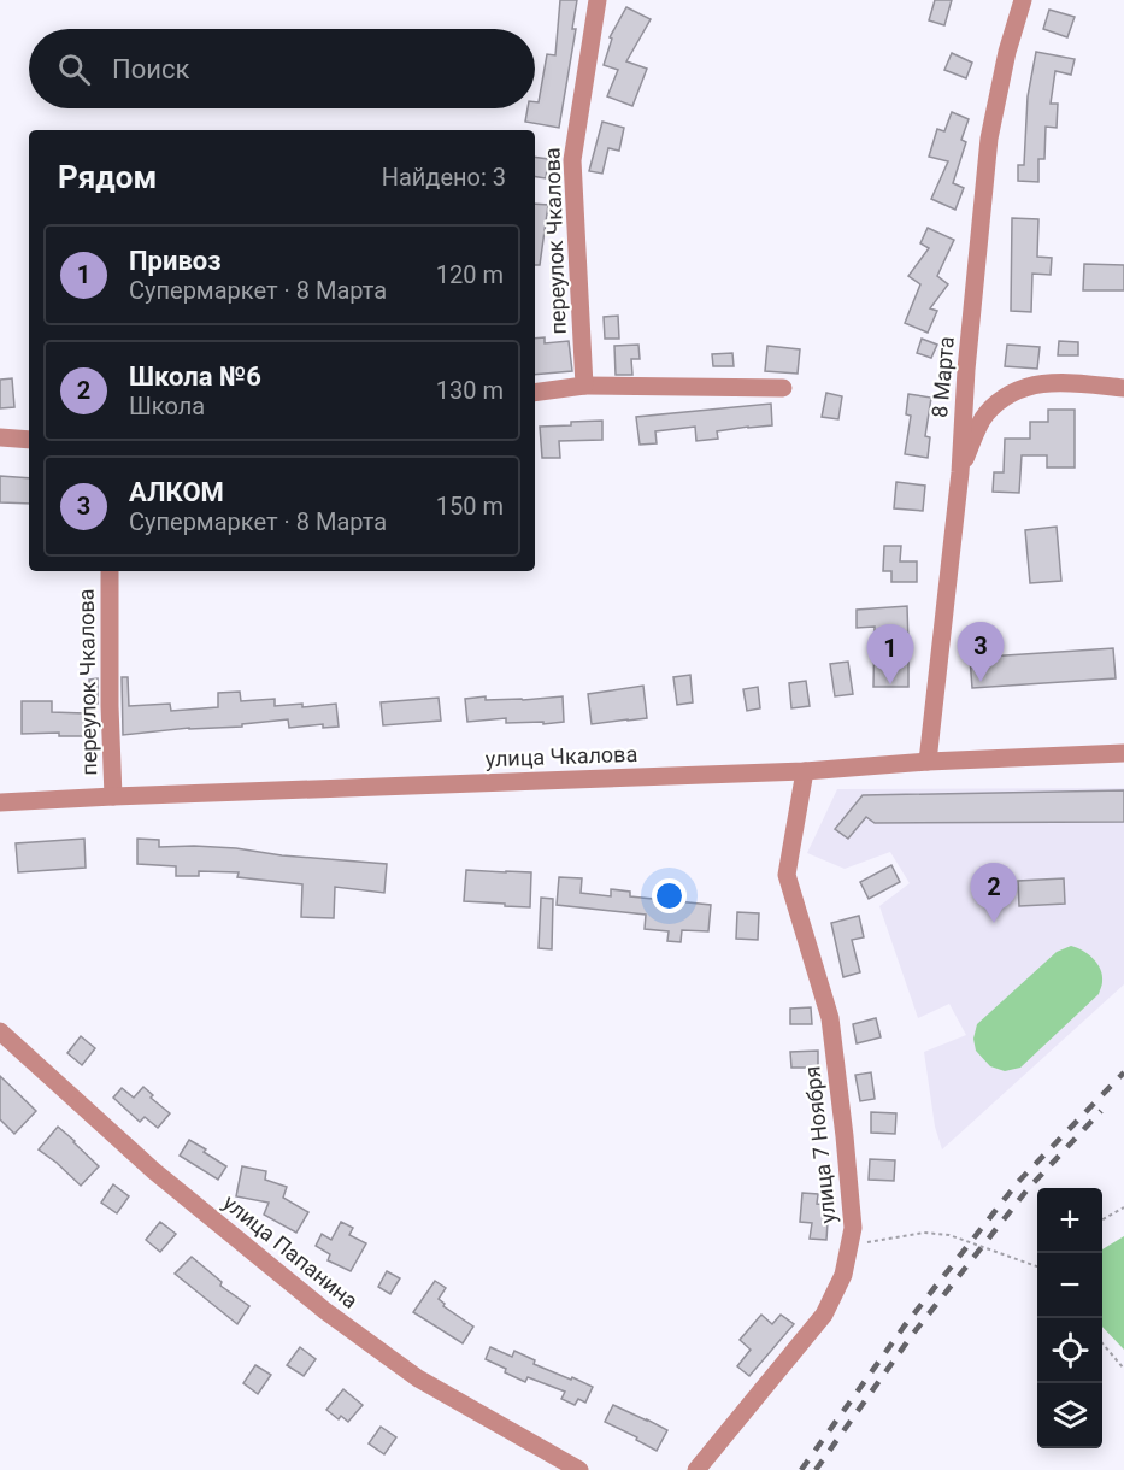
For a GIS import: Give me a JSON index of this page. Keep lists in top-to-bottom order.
{
  "streets": {
    "street": [
      "переулок Чкалова",
      "8 Марта",
      "улица Чкалова",
      "улица 7 Ноября",
      "улица Папанина"
    ]
  },
  "crossings": [
    ["переулок Чкалова", "улица Чкалова"],
    ["8 Марта", "улица Чкалова"],
    ["улица Чкалова", "улица 7 Ноября"]
  ],
  "page": {
    "search": "Поиск",
    "heading": ["Рядом", "Найдено: 3"],
    "list": [
      {
        "mark": "1",
        "name": "Привоз",
        "note": "Супермаркет · 8 Марта",
        "value": "120 m"
      },
      {
        "mark": "2",
        "name": "Школа №6",
        "note": "Школа",
        "value": "130 m"
      },
      {
        "mark": "3",
        "name": "АЛКОМ",
        "note": "Супермаркет · 8 Марта",
        "value": "150 m"
      }
    ],
    "pins": ["3", "1", "2"],
    "map_buttons": ["+", "−"]
  }
}
